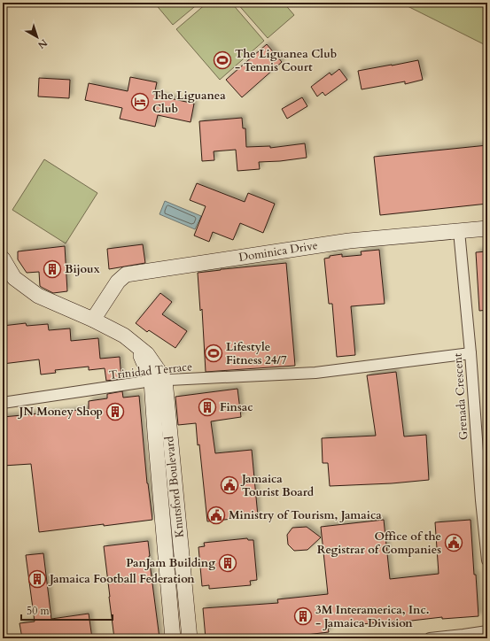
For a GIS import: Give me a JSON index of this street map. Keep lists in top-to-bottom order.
{
  "streets": {
    "main road": ["Dominica Drive", "Knutsford Boulevard"],
    "street": ["Trinidad Terrace", "Grenada Crescent"]
  },
  "crossings": [
    ["Dominica Drive", "Grenada Crescent"],
    ["Dominica Drive", "Knutsford Boulevard"],
    ["Trinidad Terrace", "Grenada Crescent"],
    ["Trinidad Terrace", "Knutsford Boulevard"]
  ],
  "places": {
    "sports": ["The Liguanea Club - Tennis Court", "Lifestyle Fitness 24/7"],
    "hotel": ["The Liguanea Club"],
    "building": [
      "Bijoux",
      "Finsac",
      "JN Money Shop",
      "PanJam Building",
      "Jamaica Football Federation",
      "3M Interamerica, Inc. - Jamaica Division"
    ],
    "public building": ["Jamaica Tourist Board", "Ministry of Tourism, Jamaica", "Office of the Registrar of Companies"]
  },
  "scale_bar": "50 m",
  "north": "bottom right"
}
